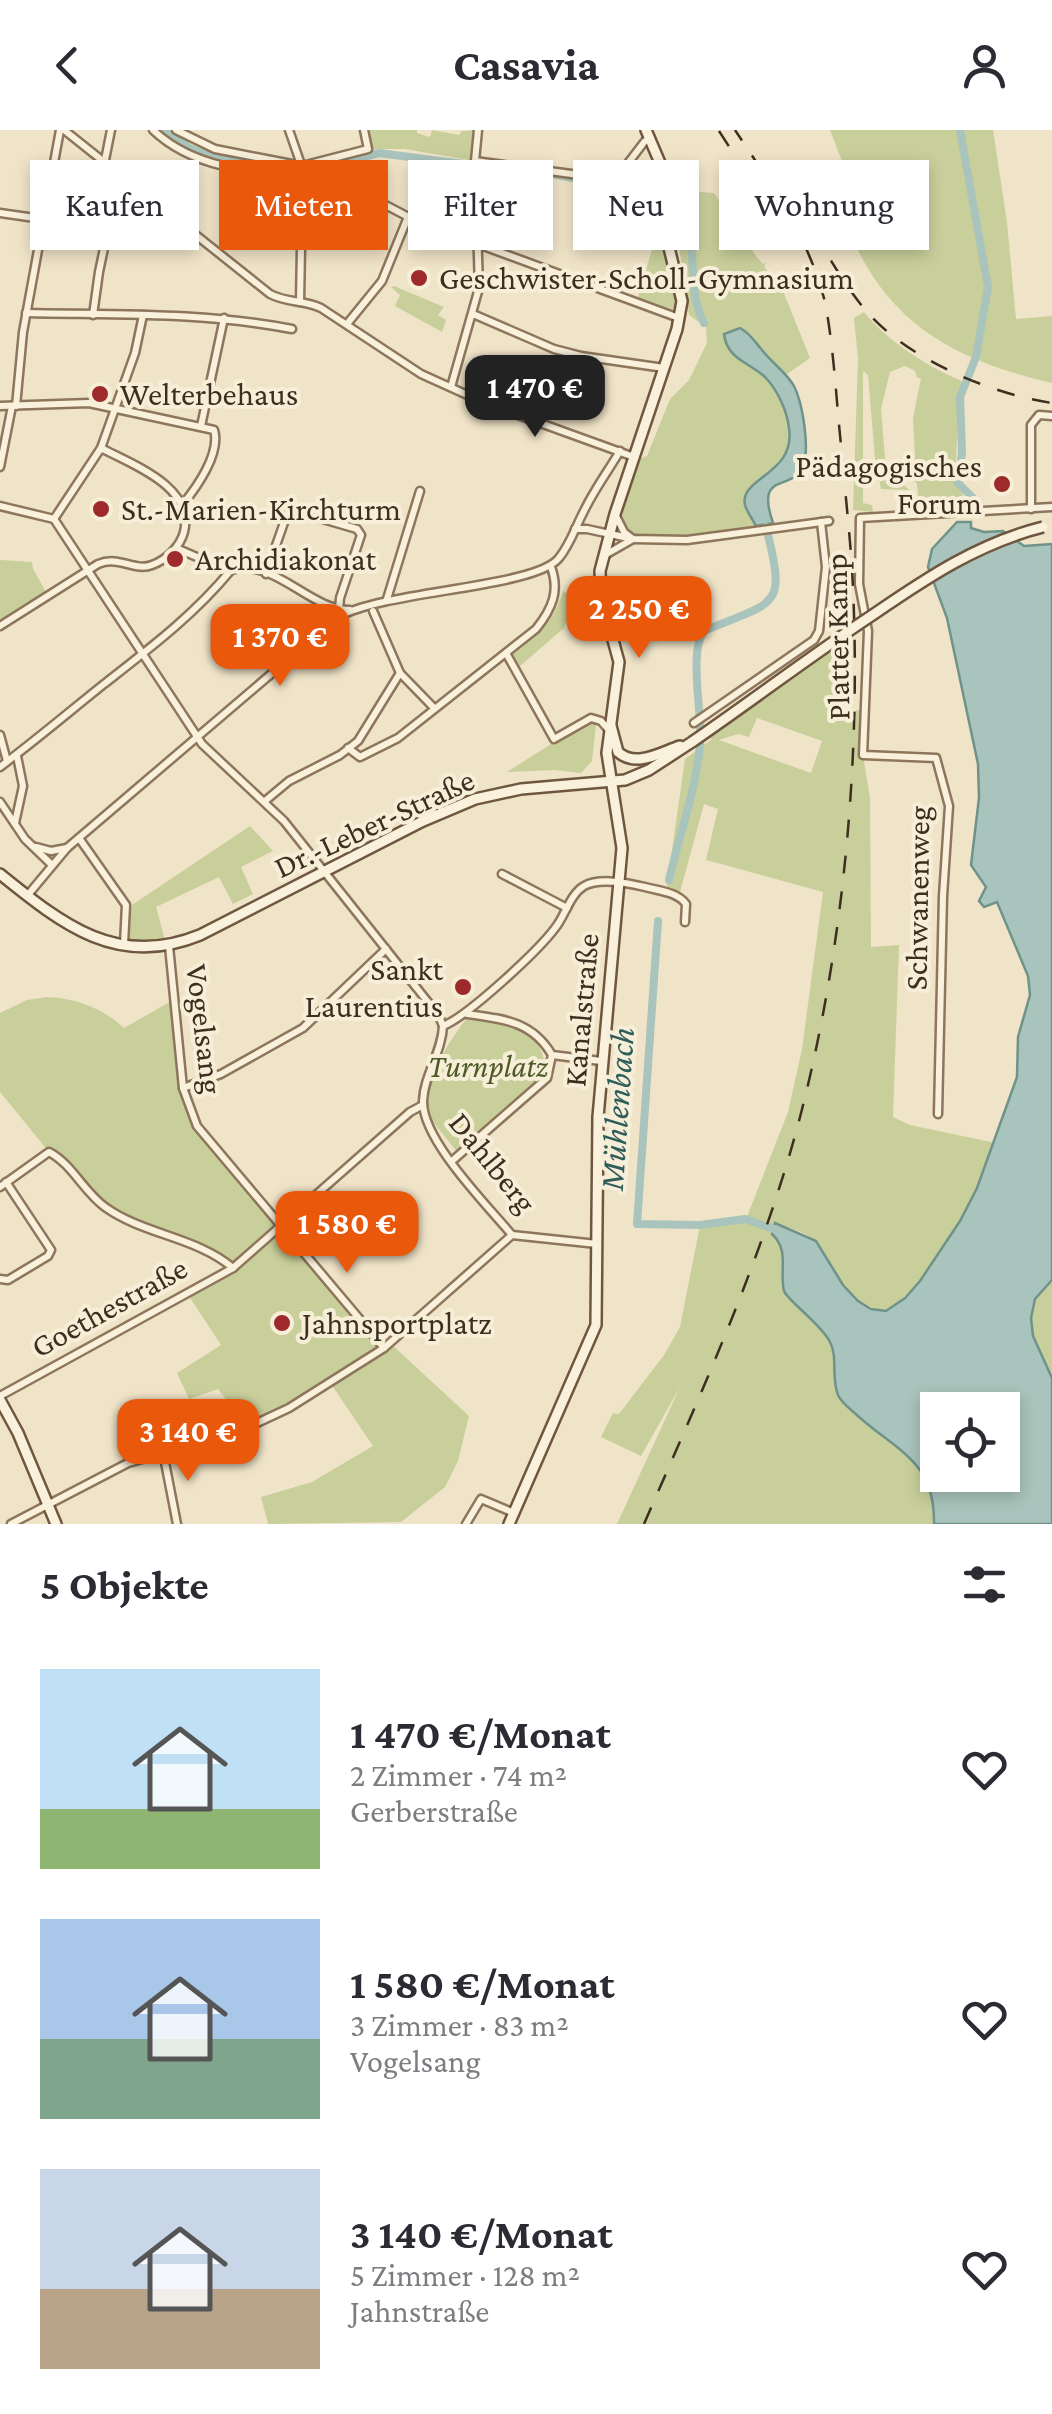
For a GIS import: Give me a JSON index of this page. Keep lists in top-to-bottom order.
{
  "streets": {
    "street": [
      "Platter Kamp",
      "Dr.-Leber-Straße",
      "Schwanenweg",
      "Kanalstraße",
      "Vogelsang",
      "Dahlberg",
      "Goethestraße"
    ]
  },
  "crossings": [
    ["Platter Kamp", "Schwanenweg"],
    ["Dr.-Leber-Straße", "Kanalstraße"],
    ["Dr.-Leber-Straße", "Vogelsang"],
    ["Kanalstraße", "Dahlberg"],
    ["Vogelsang", "Goethestraße"],
    ["Dahlberg", "Goethestraße"]
  ],
  "water": ["Mühlenbach"],
  "parks": ["Turnplatz"],
  "places": [
    "Geschwister-Scholl-Gymnasium",
    "Welterbehaus",
    "Pädagogisches Forum",
    "St.-Marien-Kirchturm",
    "Archidiakonat",
    "Sankt Laurentius",
    "Jahnsportplatz"
  ],
  "page": {
    "header": "Casavia",
    "chip": [
      "Kaufen",
      "Mieten",
      "Filter",
      "Neu",
      "Wohnung"
    ],
    "price": [
      "1 470 €",
      "2 250 €",
      "1 370 €",
      "1 580 €",
      "3 140 €"
    ],
    "heading": "5 Objekte",
    "list": [
      {
        "name": "1 470 €/Monat",
        "note": "2 Zimmer · 74 m² · Gerberstraße"
      },
      {
        "name": "1 580 €/Monat",
        "note": "3 Zimmer · 83 m² · Vogelsang"
      },
      {
        "name": "3 140 €/Monat",
        "note": "5 Zimmer · 128 m² · Jahnstraße"
      }
    ]
  }
}
